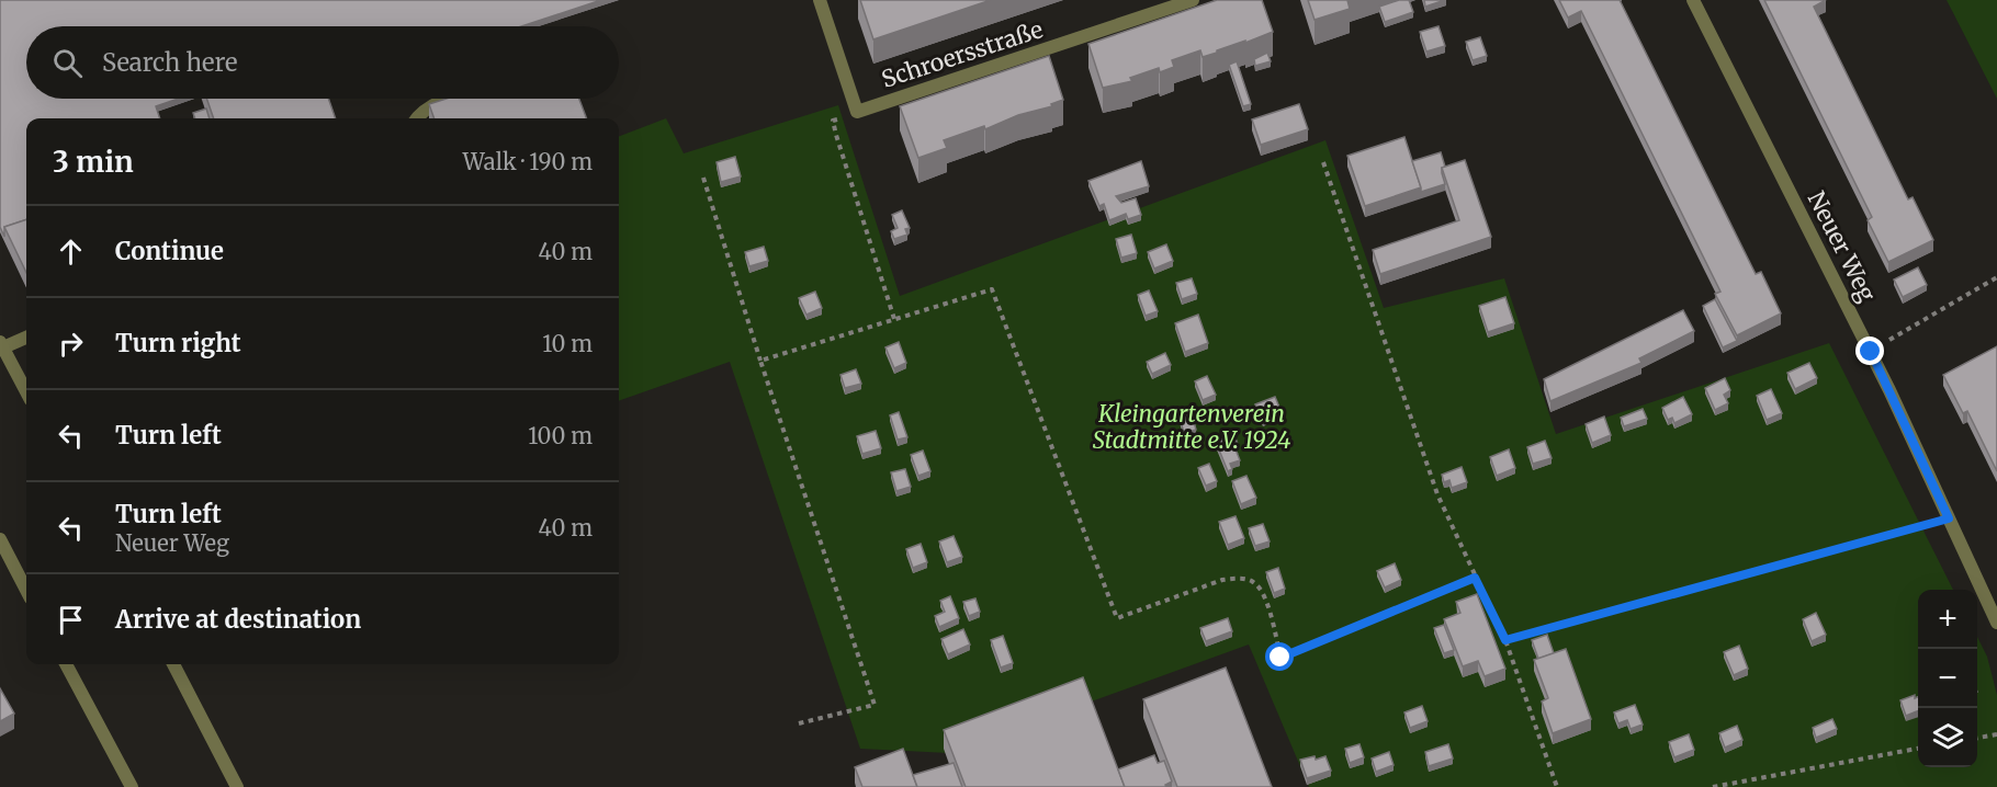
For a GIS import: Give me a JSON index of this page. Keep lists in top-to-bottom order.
{
  "streets": {
    "street": ["Schroersstraße", "Neuer Weg"]
  },
  "parks": ["Kleingartenverein Stadtmitte e.V. 1924"],
  "page": {
    "search": "Search here",
    "heading": ["3 min", "Walk · 190 m"],
    "list": [
      ["Continue", "40 m"],
      ["Turn right", "10 m"],
      ["Turn left", "100 m"],
      ["Turn left", "Neuer Weg", "40 m"],
      "Arrive at destination"
    ],
    "map_buttons": ["+", "−"]
  }
}
